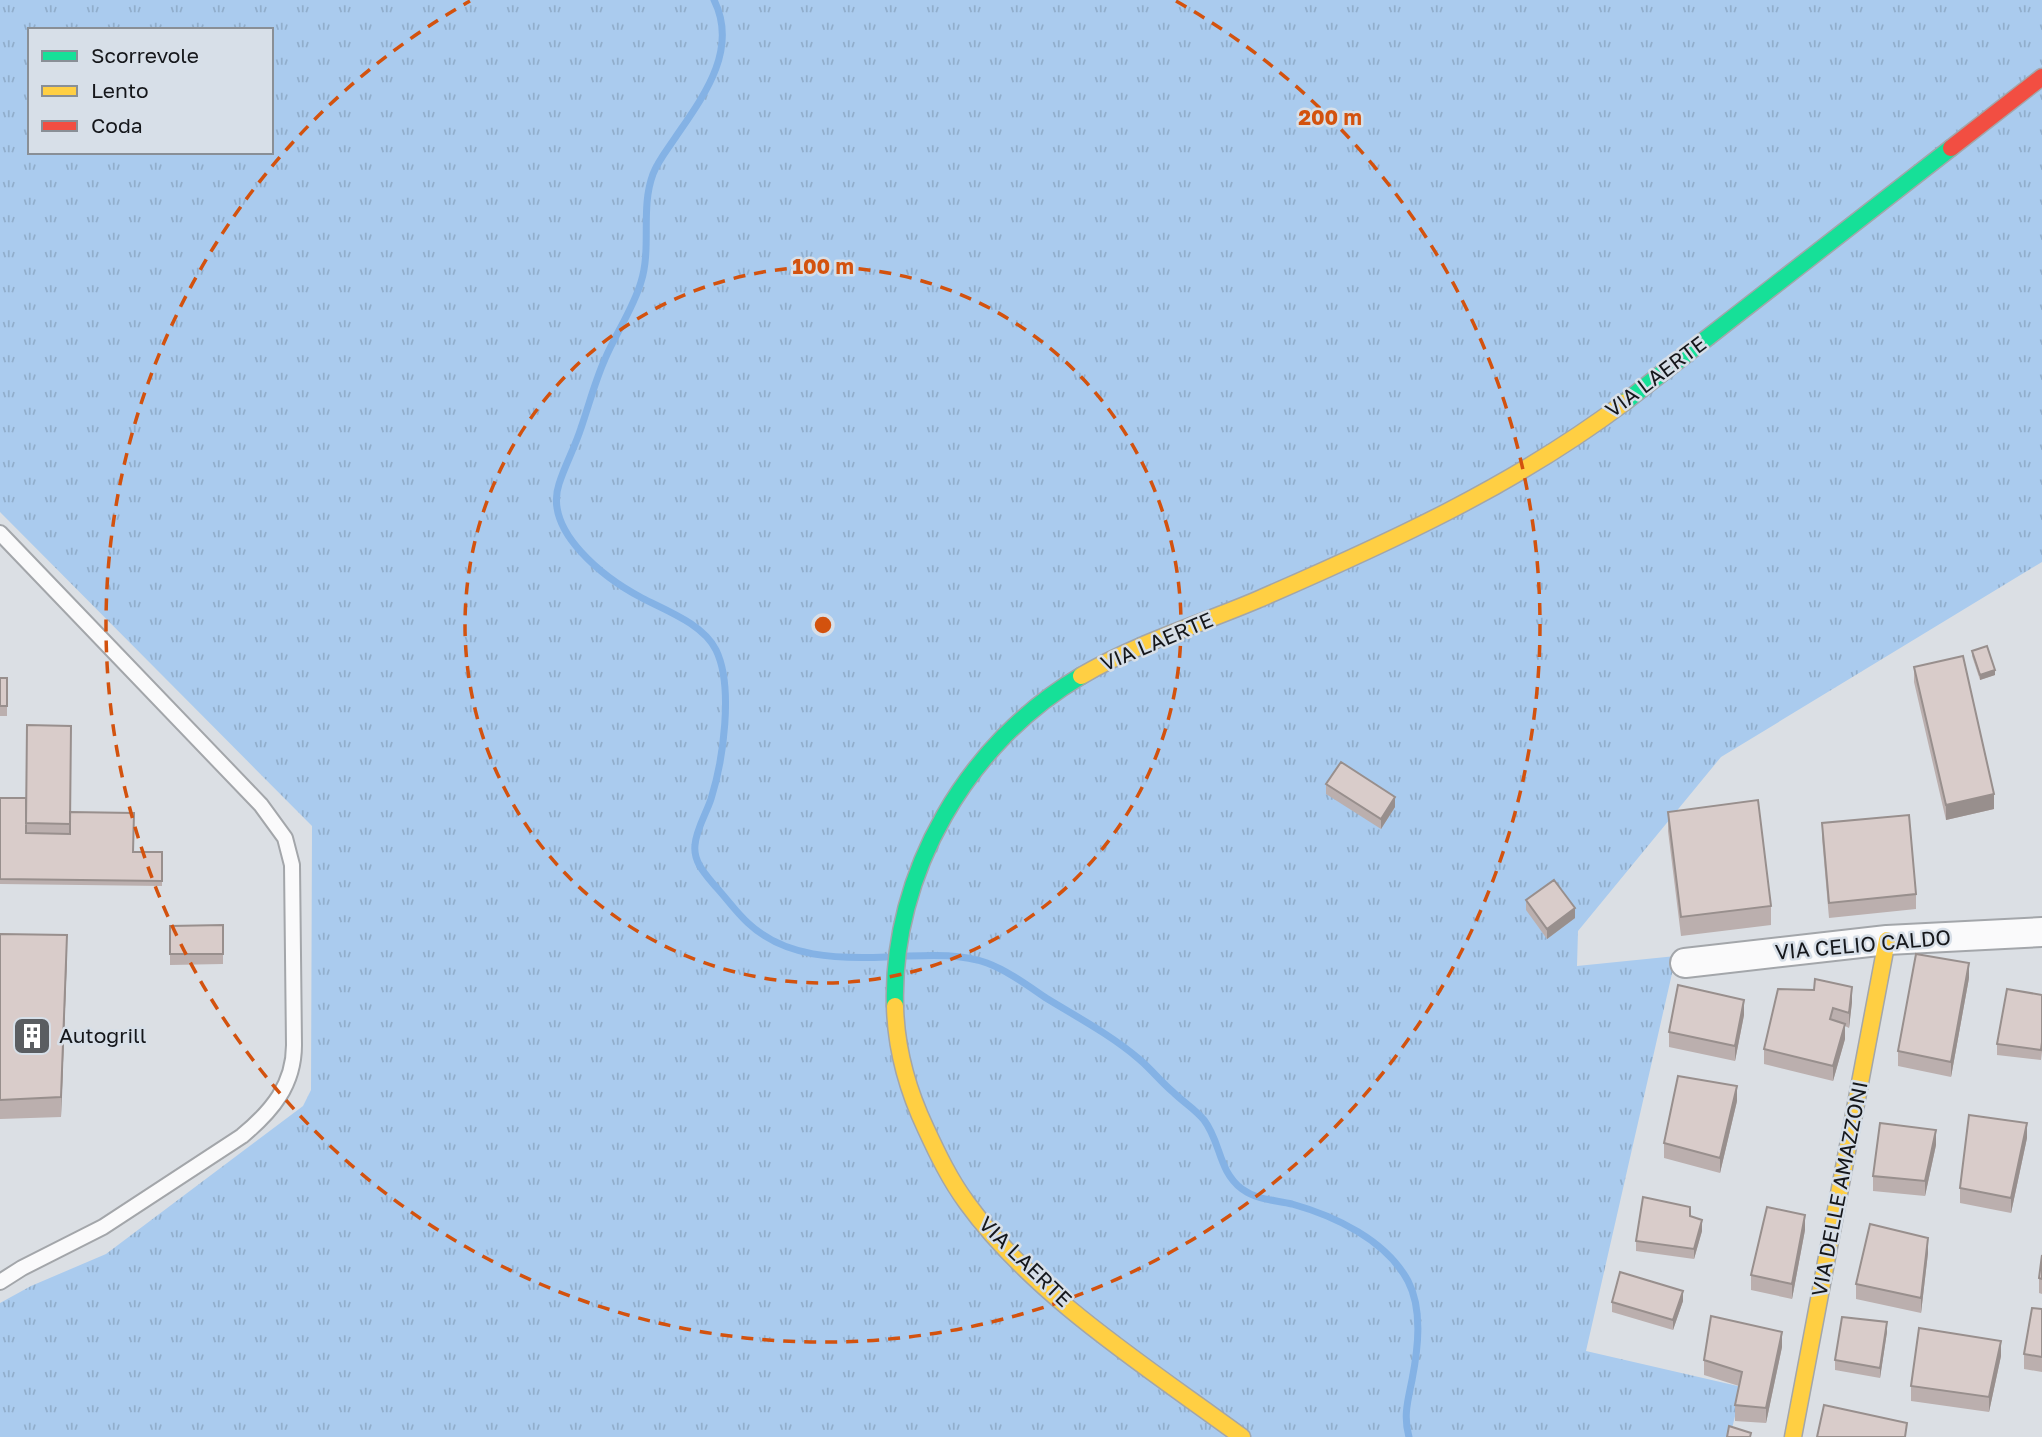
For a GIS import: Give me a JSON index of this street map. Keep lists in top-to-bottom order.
{
  "streets": {
    "street": ["VIA LAERTE", "VIA CELIO CALDO", "VIA DELLE AMAZZONI"]
  },
  "crossings": [
    ["VIA CELIO CALDO", "VIA DELLE AMAZZONI"]
  ],
  "places": {
    "building": ["Autogrill"]
  },
  "legend": ["Scorrevole", "Lento", "Coda"],
  "rings": ["200 m", "100 m"]
}
